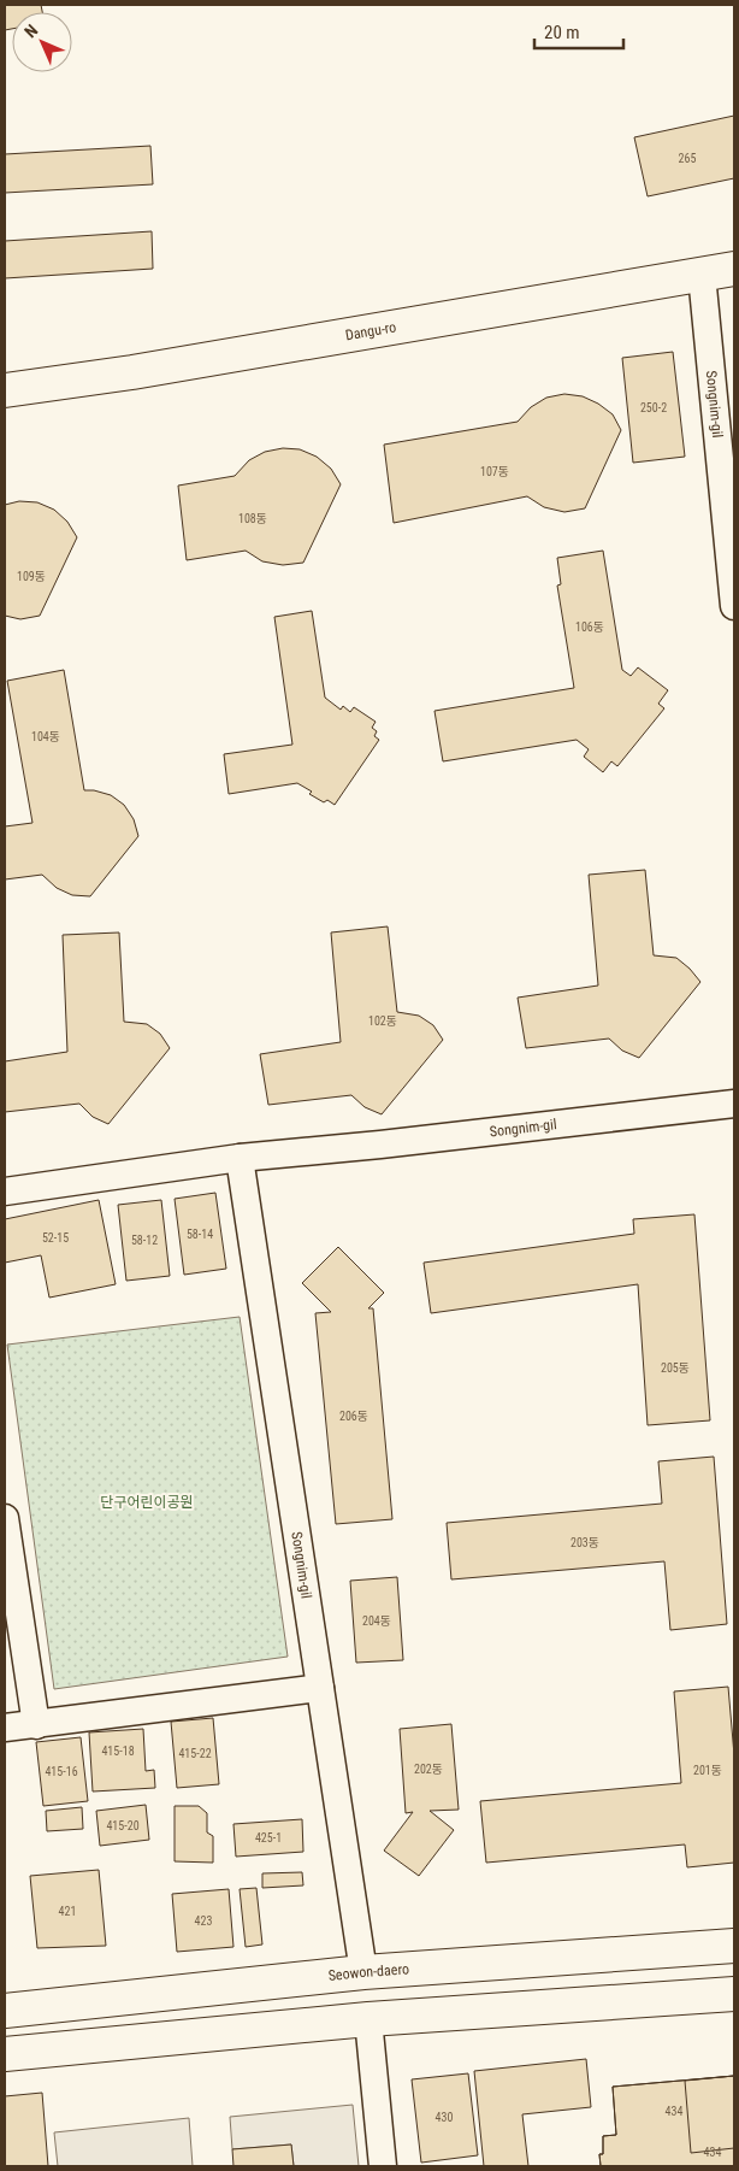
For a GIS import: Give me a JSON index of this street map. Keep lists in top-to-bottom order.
{
  "streets": {
    "street": ["Dangu-ro", "Songnim-gil", "Seowon-daero"]
  },
  "crossings": [
    ["Dangu-ro", "Songnim-gil"],
    ["Songnim-gil", "Seowon-daero"]
  ],
  "parks": ["단구어린이공원"],
  "house_numbers": [
    "265",
    "250-2",
    "107동",
    "108동",
    "109동",
    "106동",
    "104동",
    "102동",
    "58-14",
    "52-15",
    "58-12",
    "205동",
    "206동",
    "203동",
    "204동",
    "415-18",
    "415-22",
    "202동",
    "201동",
    "415-16",
    "415-20",
    "425-1",
    "421",
    "423",
    "434",
    "430",
    "434"
  ],
  "scale_bar": "20 m",
  "north": "top left"
}
